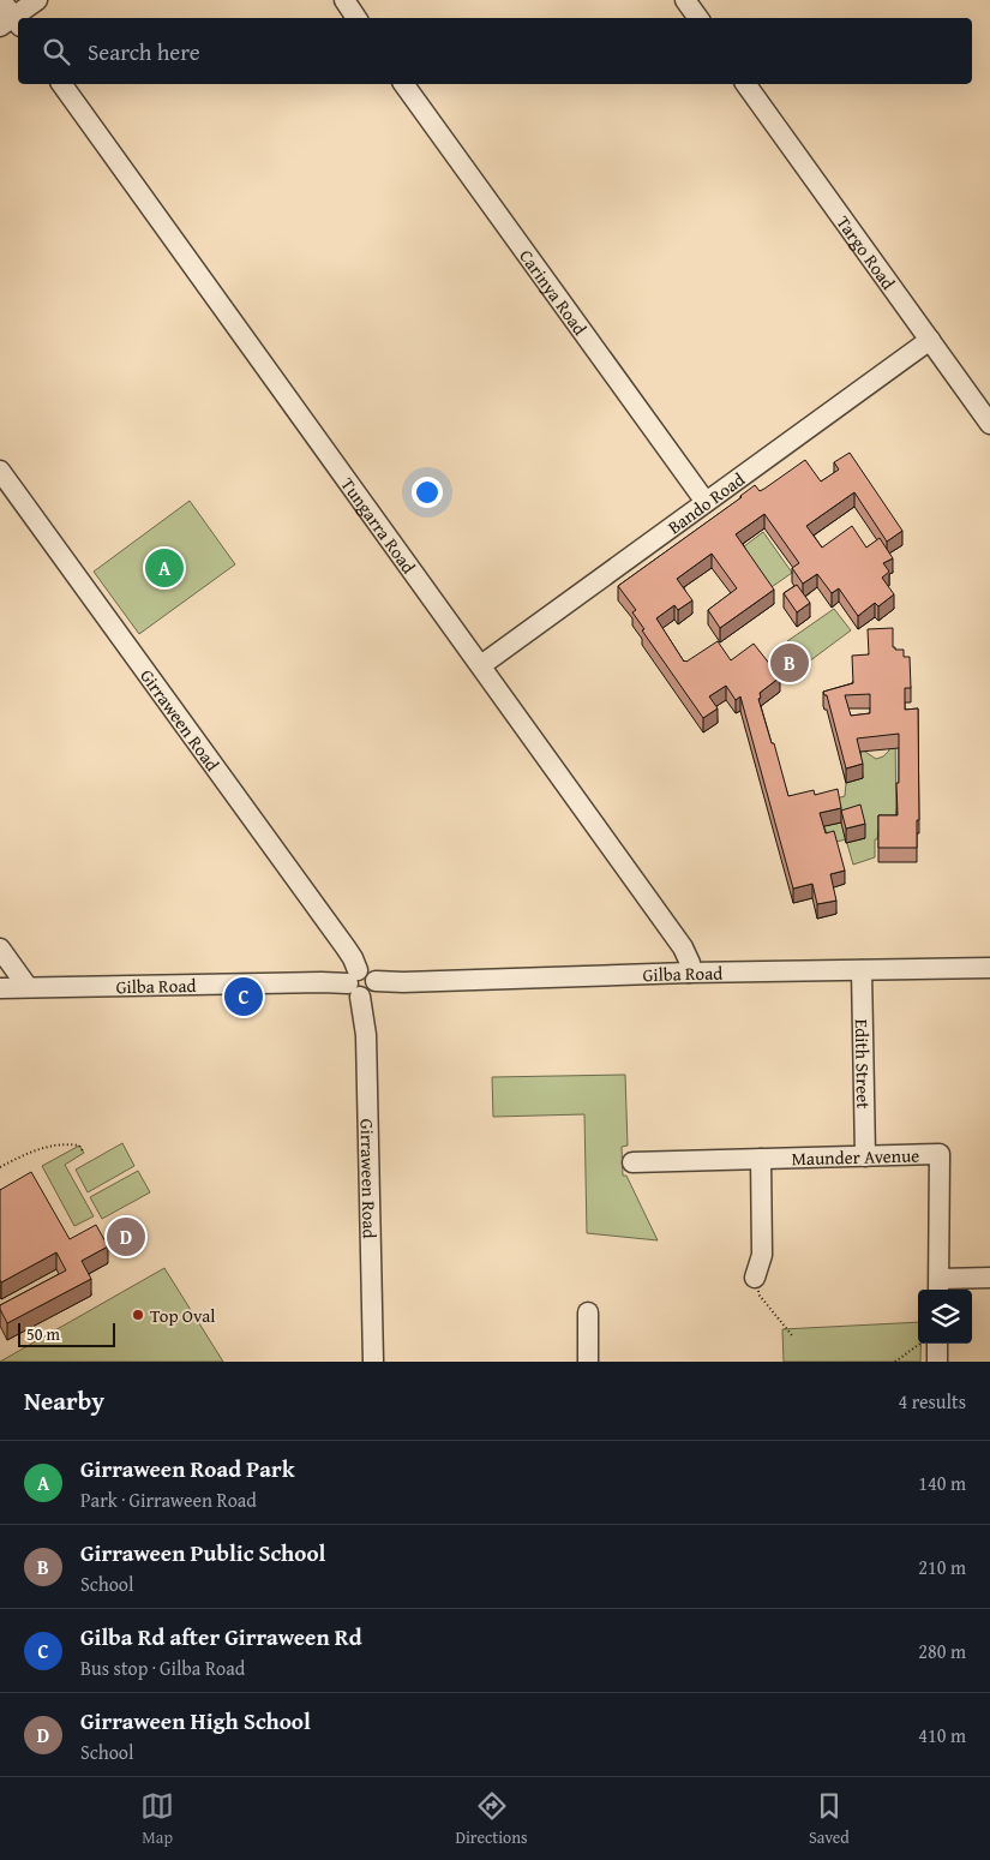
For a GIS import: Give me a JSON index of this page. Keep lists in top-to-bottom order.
{
  "streets": {
    "street": [
      "Targo Road",
      "Carinya Road",
      "Bando Road",
      "Tungarra Road",
      "Girraween Road",
      "Gilba Road",
      "Edith Street",
      "Maunder Avenue"
    ]
  },
  "crossings": [
    ["Targo Road", "Bando Road"],
    ["Carinya Road", "Bando Road"],
    ["Bando Road", "Tungarra Road"],
    ["Tungarra Road", "Gilba Road"],
    ["Girraween Road", "Gilba Road"],
    ["Gilba Road", "Edith Street"],
    ["Edith Street", "Maunder Avenue"]
  ],
  "places": ["Top Oval"],
  "scale_bar": "50 m",
  "page": {
    "search": "Search here",
    "pins": [
      "A",
      "B",
      "C",
      "D"
    ],
    "scale": "50 m",
    "heading": ["Nearby", "4 results"],
    "list": [
      {
        "mark": "A",
        "name": "Girraween Road Park",
        "note": "Park · Girraween Road",
        "value": "140 m"
      },
      {
        "mark": "B",
        "name": "Girraween Public School",
        "note": "School",
        "value": "210 m"
      },
      {
        "mark": "C",
        "name": "Gilba Rd after Girraween Rd",
        "note": "Bus stop · Gilba Road",
        "value": "280 m"
      },
      {
        "mark": "D",
        "name": "Girraween High School",
        "note": "School",
        "value": "410 m"
      }
    ],
    "nav": ["Map", "Directions", "Saved"]
  }
}
